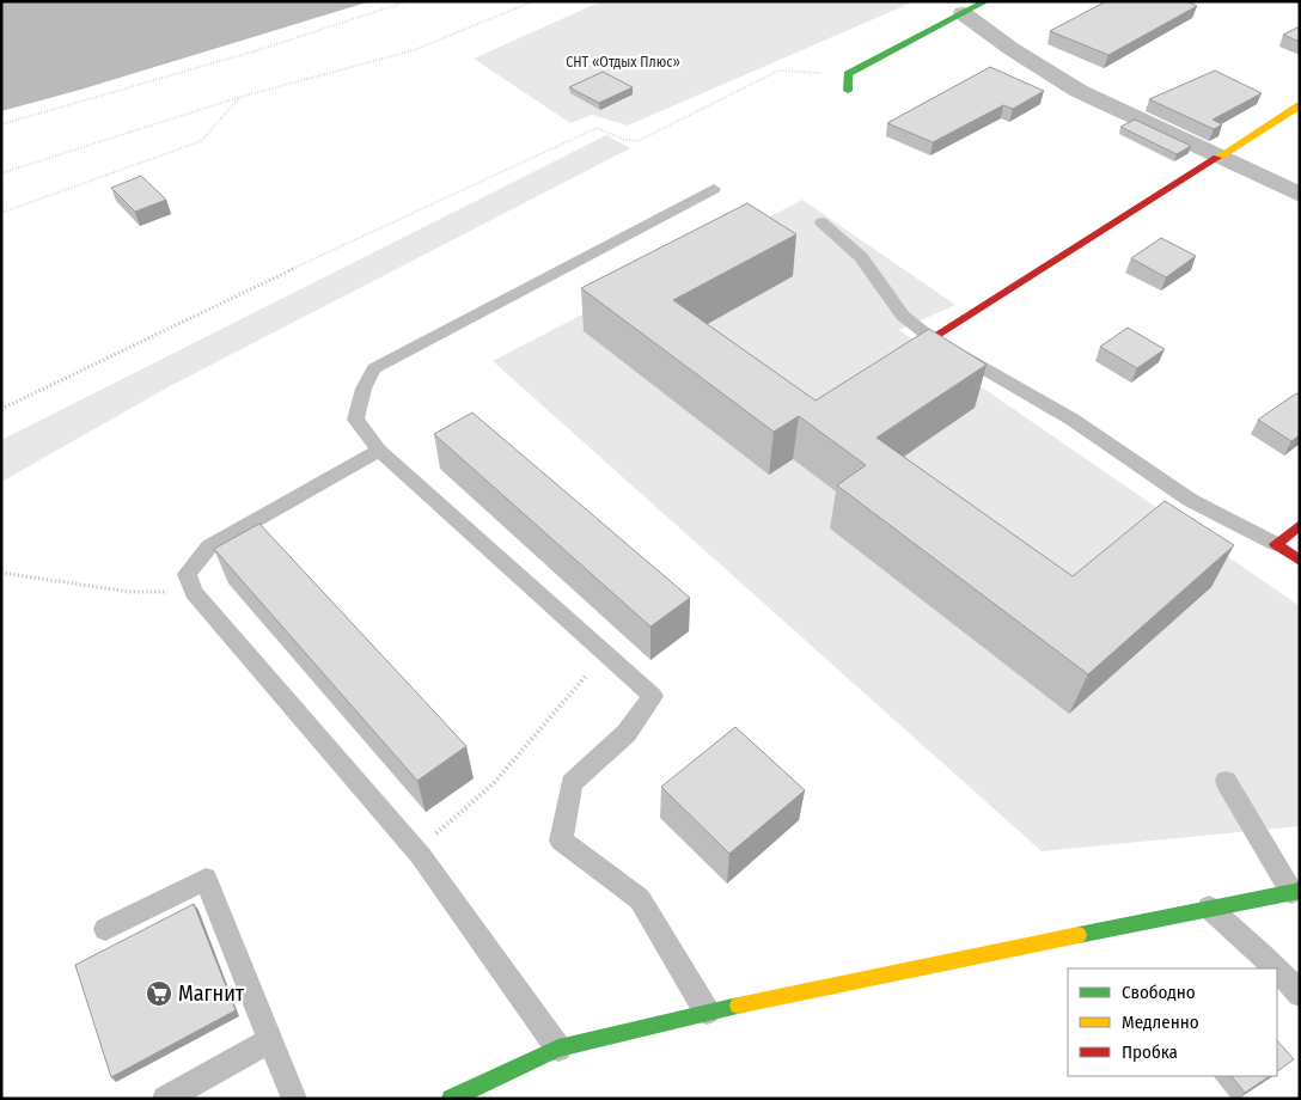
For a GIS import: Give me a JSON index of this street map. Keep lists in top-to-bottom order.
{
  "parks": ["СНТ «Отдых Плюс»"],
  "places": {
    "supermarket": ["Магнит"]
  },
  "legend": ["Свободно", "Медленно", "Пробка"]
}
